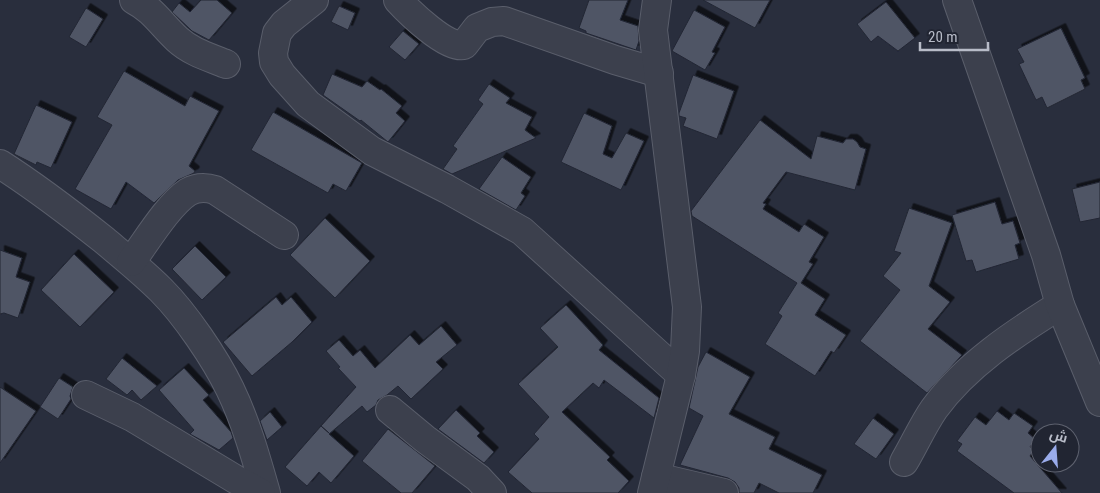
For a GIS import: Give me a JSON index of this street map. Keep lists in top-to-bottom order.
{
  "scale_bar": "20 m",
  "north": "top"
}
